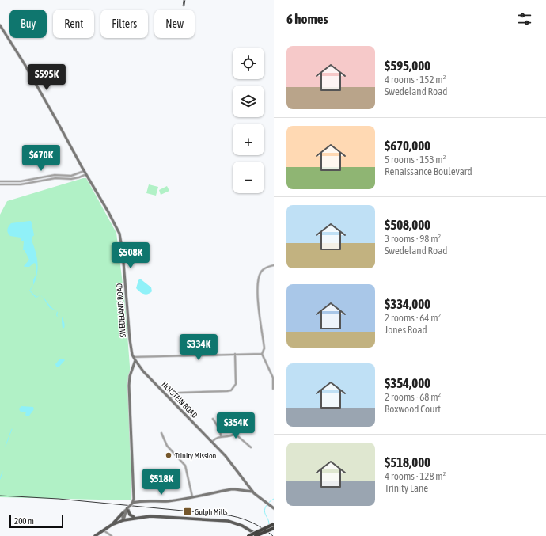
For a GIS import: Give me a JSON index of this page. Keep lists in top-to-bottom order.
{
  "streets": {
    "main road": ["SWEDELAND ROAD", "HOLSTEIN ROAD"]
  },
  "crossings": [
    ["SWEDELAND ROAD", "HOLSTEIN ROAD"]
  ],
  "places": {
    "other": ["Trinity Mission"],
    "transit": ["Gulph Mills"]
  },
  "scale_bar": "200 m",
  "page": {
    "heading": "6 homes",
    "chip": [
      "Buy",
      "Rent",
      "Filters",
      "New"
    ],
    "list": [
      {
        "name": "$595,000",
        "note": "4 rooms · 152 m² · Swedeland Road"
      },
      {
        "name": "$670,000",
        "note": "5 rooms · 153 m² · Renaissance Boulevard"
      },
      {
        "name": "$508,000",
        "note": "3 rooms · 98 m² · Swedeland Road"
      },
      {
        "name": "$334,000",
        "note": "2 rooms · 64 m² · Jones Road"
      },
      {
        "name": "$354,000",
        "note": "2 rooms · 68 m² · Boxwood Court"
      },
      {
        "name": "$518,000",
        "note": "4 rooms · 128 m² · Trinity Lane"
      }
    ],
    "map_buttons": ["+", "−"],
    "price": [
      "$595K",
      "$670K",
      "$508K",
      "$334K",
      "$354K",
      "$518K"
    ],
    "scale": "200 m"
  }
}
